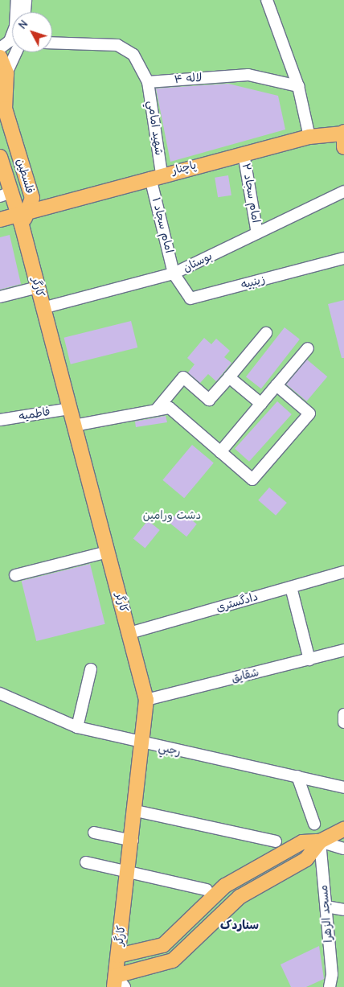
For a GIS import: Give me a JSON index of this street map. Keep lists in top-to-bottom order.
{
  "streets": {
    "main road": ["پاچنار", "فلسطین", "کارگر"],
    "street": [
      "لاله ۴",
      "شهيد امامي",
      "امام سجاد ۲",
      "امام سجاد ۱",
      "بوستان",
      "زينبيه",
      "فاطميه",
      "دادگستری",
      "شقايق",
      "رجبي",
      "مسجد الزهرا"
    ]
  },
  "crossings": [
    ["لاله ۴", "شهيد امامي"],
    ["شهيد امامي", "پاچنار"],
    ["شهيد امامي", "امام سجاد ۱"],
    ["پاچنار", "فلسطین"],
    ["پاچنار", "امام سجاد ۲"],
    ["پاچنار", "امام سجاد ۱"],
    ["پاچنار", "کارگر"],
    ["فلسطین", "کارگر"],
    ["امام سجاد ۲", "بوستان"],
    ["امام سجاد ۱", "بوستان"],
    ["امام سجاد ۱", "زينبيه"],
    ["بوستان", "زينبيه"],
    ["بوستان", "کارگر"],
    ["کارگر", "فاطميه"],
    ["کارگر", "دادگستری"],
    ["کارگر", "شقايق"],
    ["کارگر", "رجبي"]
  ],
  "districts": ["سناردک"],
  "parks": ["دشت ورامین"],
  "north": "top left"
}
